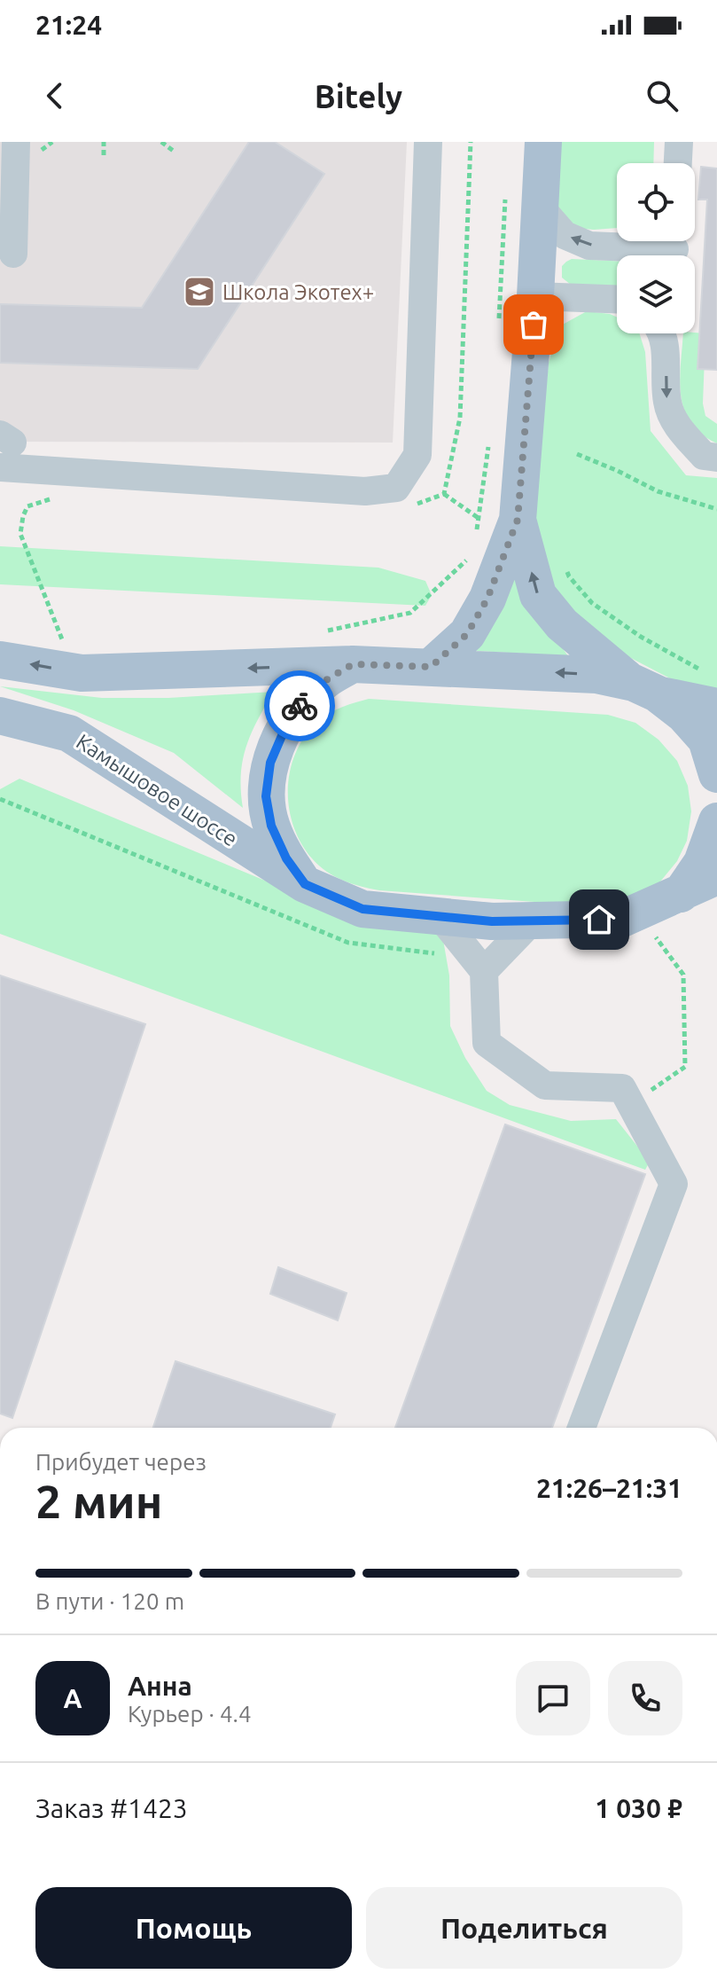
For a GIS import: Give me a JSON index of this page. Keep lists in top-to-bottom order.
{
  "streets": {
    "main road": ["Камышовое шоссе"]
  },
  "places": {
    "school or university": ["Школа Экотех+"]
  },
  "page": {
    "status": "21:24",
    "header": "Bitely",
    "heading": ["2 мин", "Прибудет через", "21:26–21:31"],
    "panel": [
      "Анна",
      "Курьер · 4.4",
      "Заказ #1423",
      "1 030 ₽"
    ],
    "bar": "В пути · 120 m",
    "round": "А",
    "buttons": ["Помощь", "Поделиться"]
  }
}
